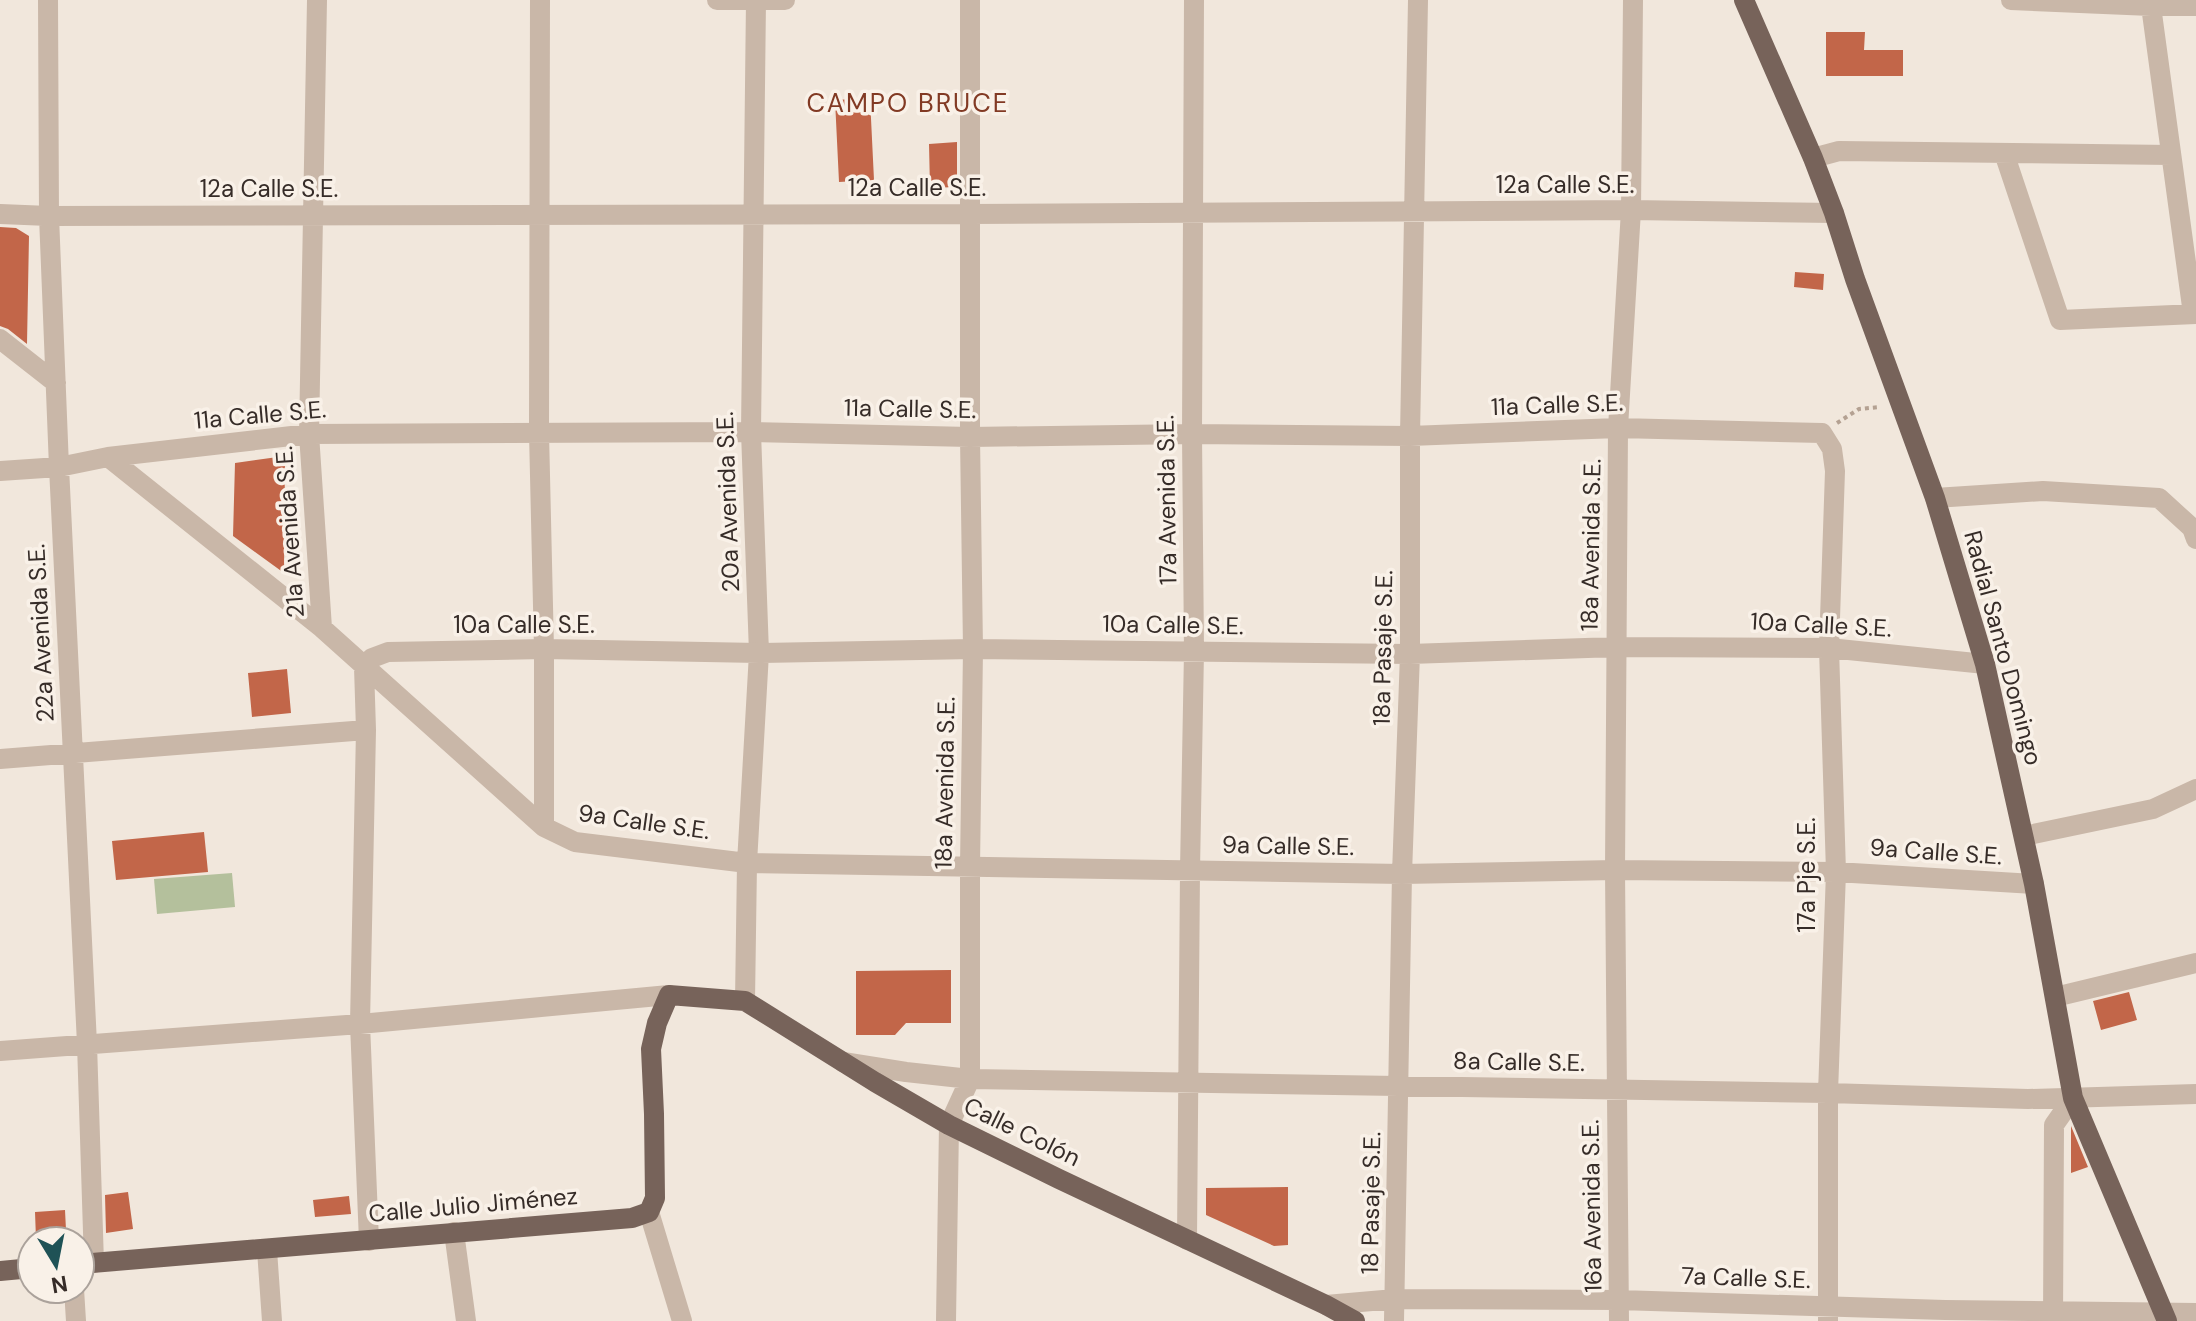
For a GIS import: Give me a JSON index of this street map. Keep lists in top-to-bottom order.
{
  "streets": {
    "main road": ["Radial Santo Domingo", "Calle Colón", "Calle Julio Jiménez"],
    "street": [
      "12a Calle S.E.",
      "11a Calle S.E.",
      "17a Avenida S.E.",
      "20a Avenida S.E.",
      "21a Avenida S.E.",
      "18a Avenida S.E.",
      "10a Calle S.E.",
      "22a Avenida S.E.",
      "18a Pasaje S.E.",
      "9a Calle S.E.",
      "17a Pje S.E.",
      "8a Calle S.E.",
      "18 Pasaje S.E.",
      "16a Avenida S.E.",
      "7a Calle S.E."
    ]
  },
  "crossings": [
    ["12a Calle S.E.", "17a Avenida S.E."],
    ["12a Calle S.E.", "20a Avenida S.E."],
    ["12a Calle S.E.", "21a Avenida S.E."],
    ["12a Calle S.E.", "18a Avenida S.E."],
    ["12a Calle S.E.", "22a Avenida S.E."],
    ["12a Calle S.E.", "18a Pasaje S.E."],
    ["12a Calle S.E.", "Radial Santo Domingo"],
    ["11a Calle S.E.", "17a Avenida S.E."],
    ["11a Calle S.E.", "20a Avenida S.E."],
    ["11a Calle S.E.", "21a Avenida S.E."],
    ["11a Calle S.E.", "18a Avenida S.E."],
    ["11a Calle S.E.", "22a Avenida S.E."],
    ["11a Calle S.E.", "18a Pasaje S.E."],
    ["11a Calle S.E.", "9a Calle S.E."],
    ["11a Calle S.E.", "17a Pje S.E."],
    ["17a Avenida S.E.", "10a Calle S.E."],
    ["17a Avenida S.E.", "9a Calle S.E."],
    ["17a Avenida S.E.", "8a Calle S.E."],
    ["17a Avenida S.E.", "Calle Colón"],
    ["20a Avenida S.E.", "10a Calle S.E."],
    ["20a Avenida S.E.", "9a Calle S.E."],
    ["20a Avenida S.E.", "Calle Colón"],
    ["21a Avenida S.E.", "9a Calle S.E."],
    ["18a Avenida S.E.", "10a Calle S.E."],
    ["18a Avenida S.E.", "9a Calle S.E."],
    ["18a Avenida S.E.", "8a Calle S.E."],
    ["18a Avenida S.E.", "Calle Colón"],
    ["18a Avenida S.E.", "16a Avenida S.E."],
    ["10a Calle S.E.", "18a Pasaje S.E."],
    ["10a Calle S.E.", "Radial Santo Domingo"],
    ["10a Calle S.E.", "9a Calle S.E."],
    ["10a Calle S.E.", "17a Pje S.E."],
    ["18a Pasaje S.E.", "9a Calle S.E."],
    ["18a Pasaje S.E.", "8a Calle S.E."],
    ["18a Pasaje S.E.", "18 Pasaje S.E."],
    ["Radial Santo Domingo", "9a Calle S.E."],
    ["Radial Santo Domingo", "8a Calle S.E."],
    ["Radial Santo Domingo", "7a Calle S.E."],
    ["9a Calle S.E.", "17a Pje S.E."],
    ["17a Pje S.E.", "8a Calle S.E."],
    ["17a Pje S.E.", "7a Calle S.E."],
    ["8a Calle S.E.", "Calle Colón"],
    ["8a Calle S.E.", "18 Pasaje S.E."],
    ["8a Calle S.E.", "16a Avenida S.E."],
    ["Calle Colón", "7a Calle S.E."],
    ["18 Pasaje S.E.", "7a Calle S.E."],
    ["16a Avenida S.E.", "7a Calle S.E."]
  ],
  "districts": ["CAMPO BRUCE"],
  "north": "bottom"
}
